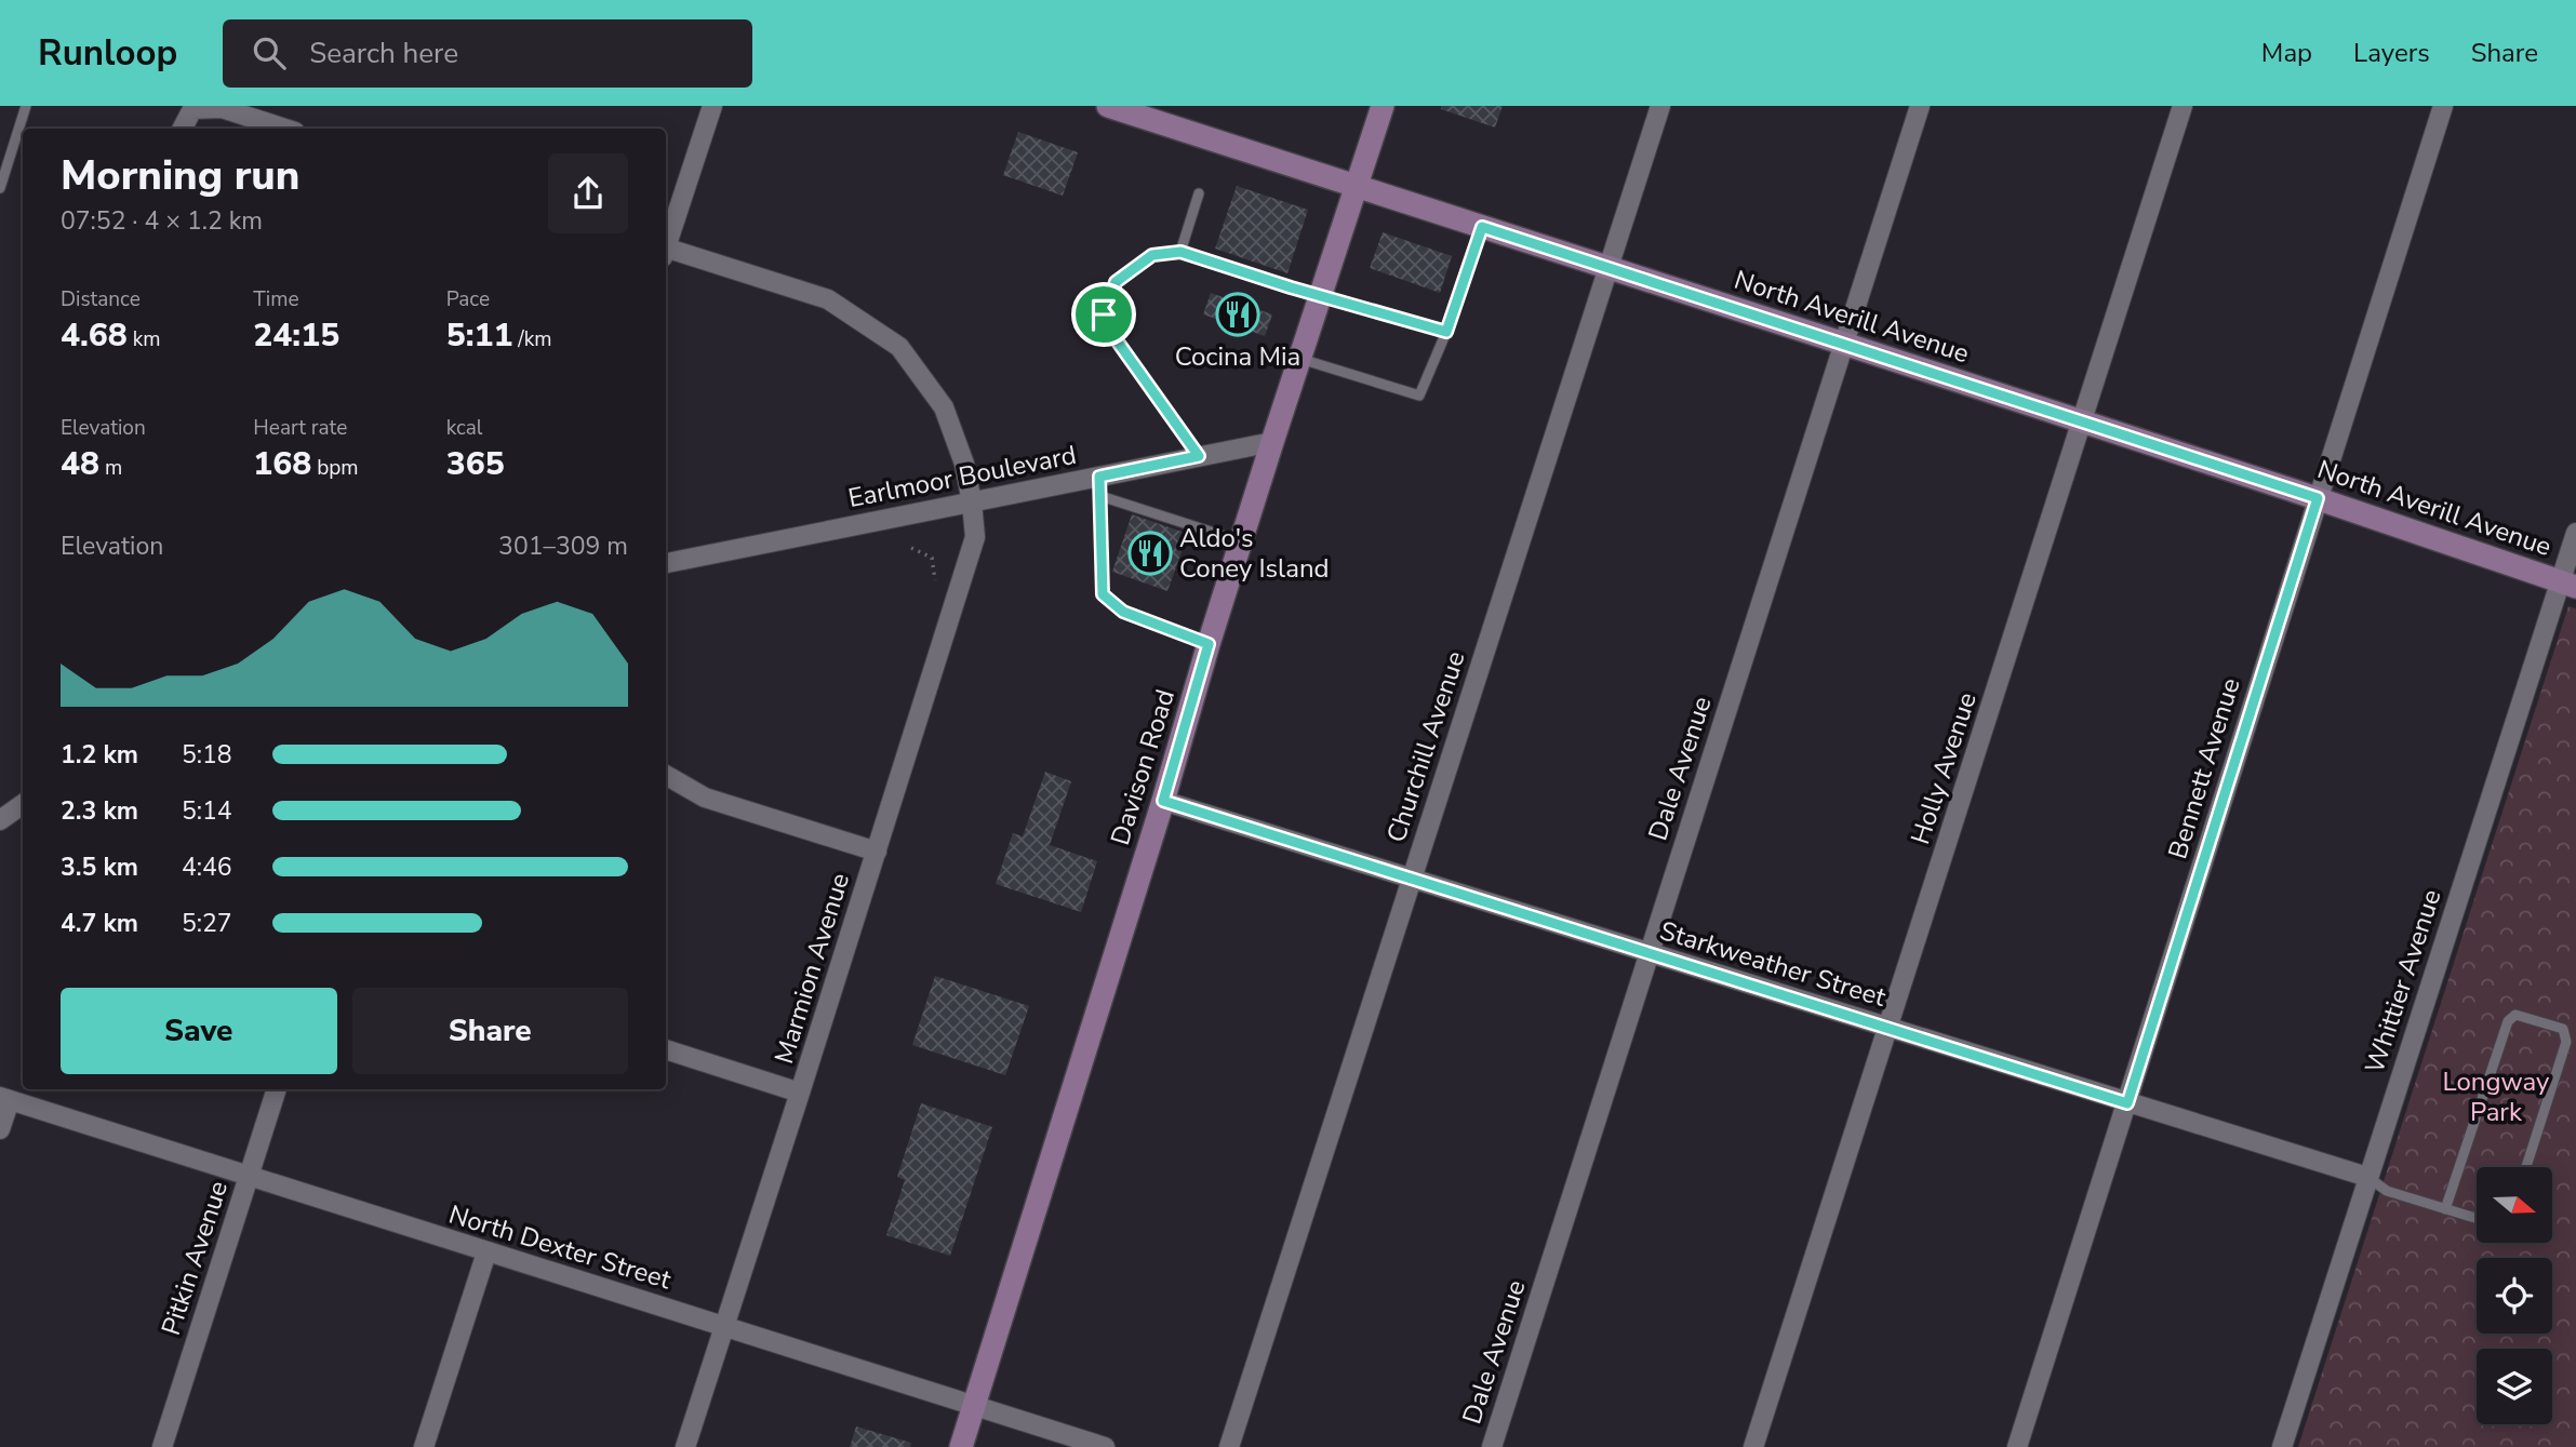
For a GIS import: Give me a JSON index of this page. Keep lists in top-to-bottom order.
{
  "streets": {
    "street": [
      "North Averill Avenue",
      "Earlmoor Boulevard",
      "Churchill Avenue",
      "Davison Road",
      "Dale Avenue",
      "Holly Avenue",
      "Bennett Avenue",
      "Starkweather Street",
      "Marmion Avenue",
      "Whittier Avenue",
      "North Dexter Street",
      "Pitkin Avenue"
    ]
  },
  "crossings": [
    ["North Averill Avenue", "Churchill Avenue"],
    ["North Averill Avenue", "Davison Road"],
    ["North Averill Avenue", "Dale Avenue"],
    ["North Averill Avenue", "Holly Avenue"],
    ["North Averill Avenue", "Bennett Avenue"],
    ["North Averill Avenue", "Whittier Avenue"],
    ["Earlmoor Boulevard", "Davison Road"],
    ["Earlmoor Boulevard", "Marmion Avenue"],
    ["Churchill Avenue", "Starkweather Street"],
    ["Davison Road", "Starkweather Street"],
    ["Davison Road", "North Dexter Street"],
    ["Dale Avenue", "Starkweather Street"],
    ["Holly Avenue", "Starkweather Street"],
    ["Bennett Avenue", "Starkweather Street"],
    ["Starkweather Street", "Whittier Avenue"],
    ["Marmion Avenue", "North Dexter Street"],
    ["North Dexter Street", "Pitkin Avenue"]
  ],
  "parks": ["Longway Park"],
  "places": {
    "restaurant": ["Cocina Mia", "Aldo's Coney Island"]
  },
  "north": "right",
  "page": {
    "header": "Runloop",
    "search": "Search here",
    "nav": ["Map", "Layers", "Share"],
    "heading": ["Morning run", "07:52 · 4 × 1.2 km"],
    "stats": [
      ["Distance", "4.68 km"],
      ["Time", "24:15"],
      ["Pace", "5:11 /km"],
      ["Elevation", "48 m"],
      ["Heart rate", "168 bpm"],
      ["kcal", "365"]
    ],
    "chart": ["Elevation", "301–309 m"],
    "list": [
      {
        "name": "1.2 km",
        "note": "5:18"
      },
      {
        "name": "2.3 km",
        "note": "5:14"
      },
      {
        "name": "3.5 km",
        "note": "4:46"
      },
      {
        "name": "4.7 km",
        "note": "5:27"
      }
    ],
    "buttons": ["Save", "Share"]
  }
}
